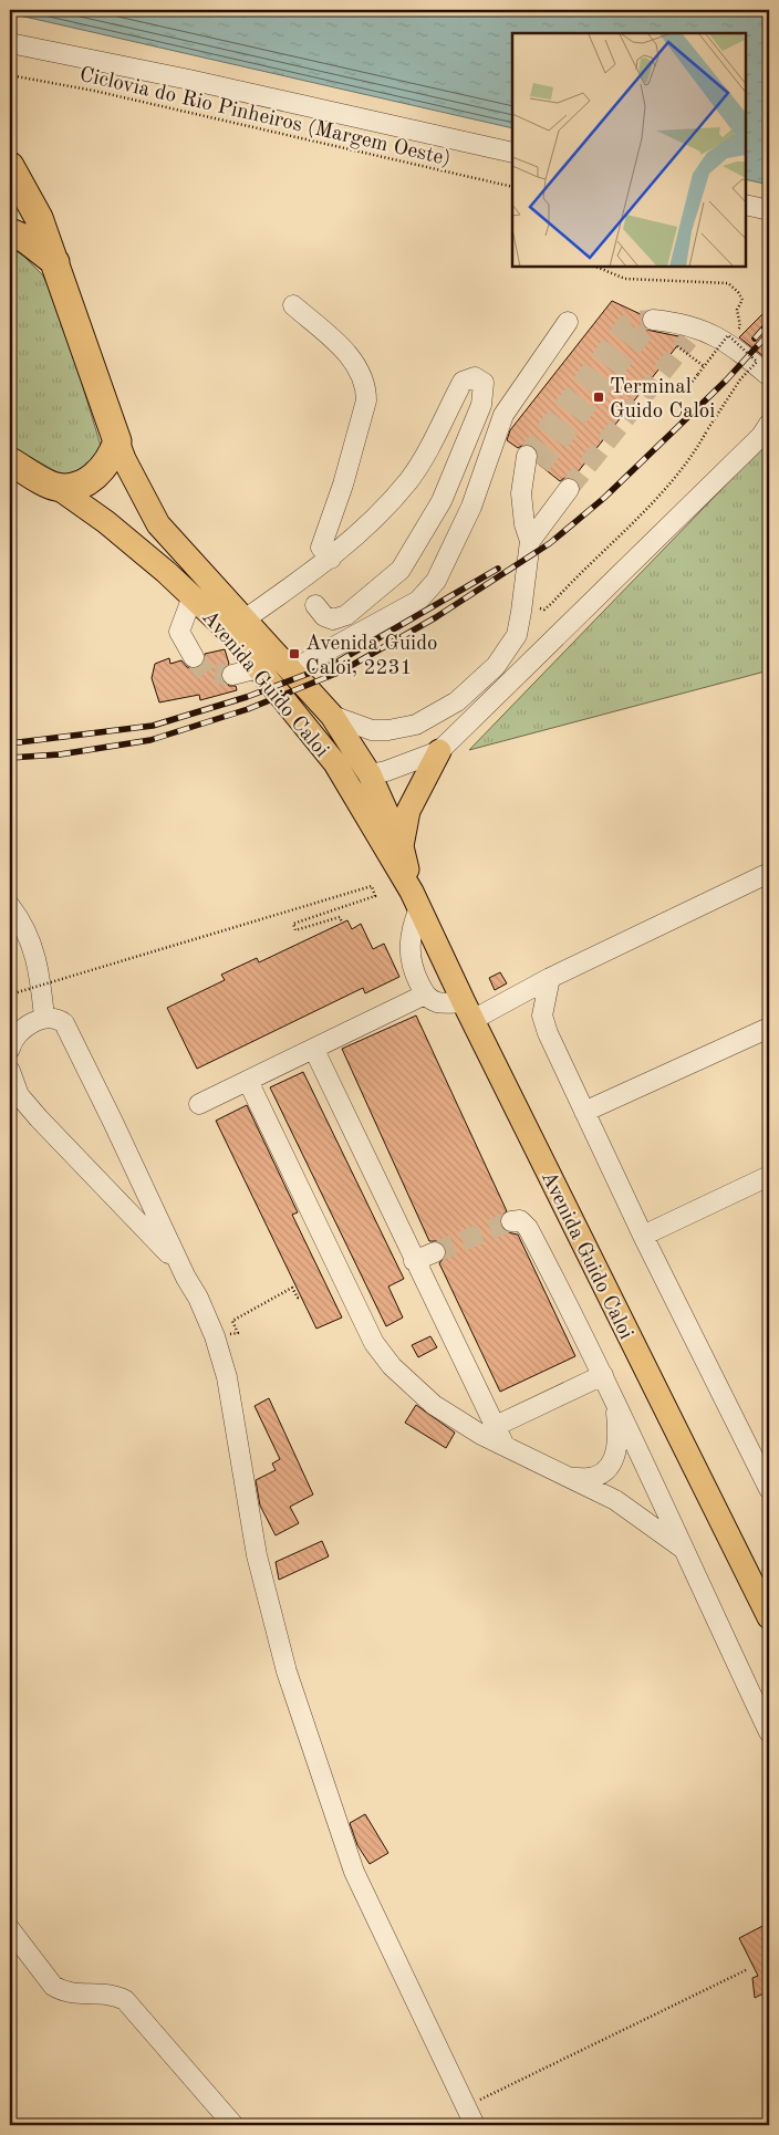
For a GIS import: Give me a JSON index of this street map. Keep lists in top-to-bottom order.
{
  "streets": {
    "main road": ["Avenida Guido Caloi"],
    "path": ["Ciclovia do Rio Pinheiros (Margem Oeste)"]
  },
  "places": {
    "transit": ["Terminal Guido Caloi", "Avenida Guido Caloi, 2231"]
  }
}
